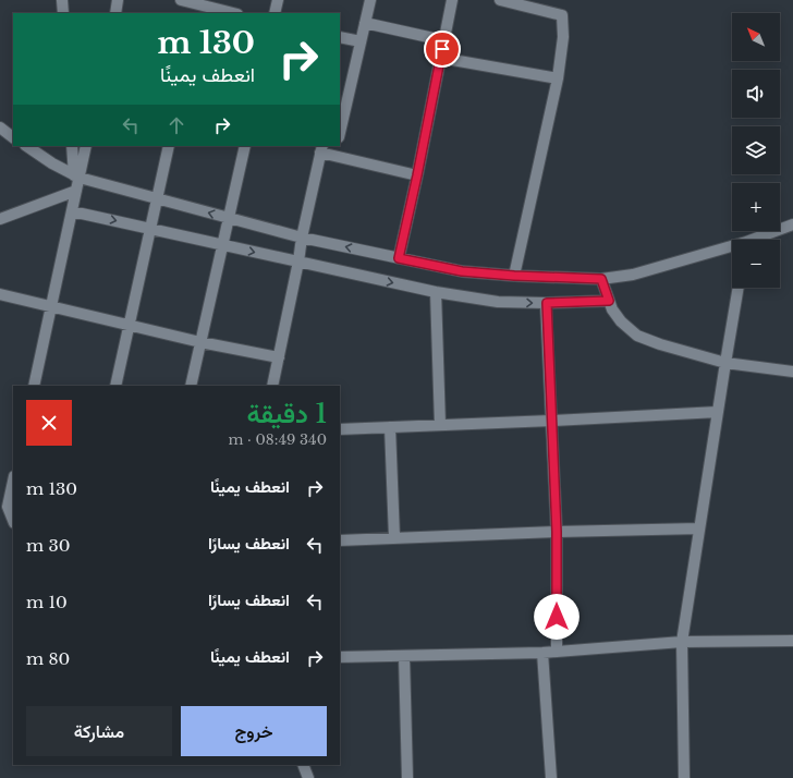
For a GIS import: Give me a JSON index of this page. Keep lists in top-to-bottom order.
{
  "north": "top left",
  "page": {
    "map_buttons": ["+", "−"],
    "turn": ["130 m", "انعطف يمينًا"],
    "heading": ["1 دقيقة", "340 m · 08:49"],
    "list": [
      {
        "name": "انعطف يمينًا",
        "value": "130 m"
      },
      {
        "name": "انعطف يسارًا",
        "value": "30 m"
      },
      {
        "name": "انعطف يسارًا",
        "value": "10 m"
      },
      {
        "name": "انعطف يمينًا",
        "value": "80 m"
      }
    ],
    "buttons": ["خروج", "مشاركة"]
  }
}
